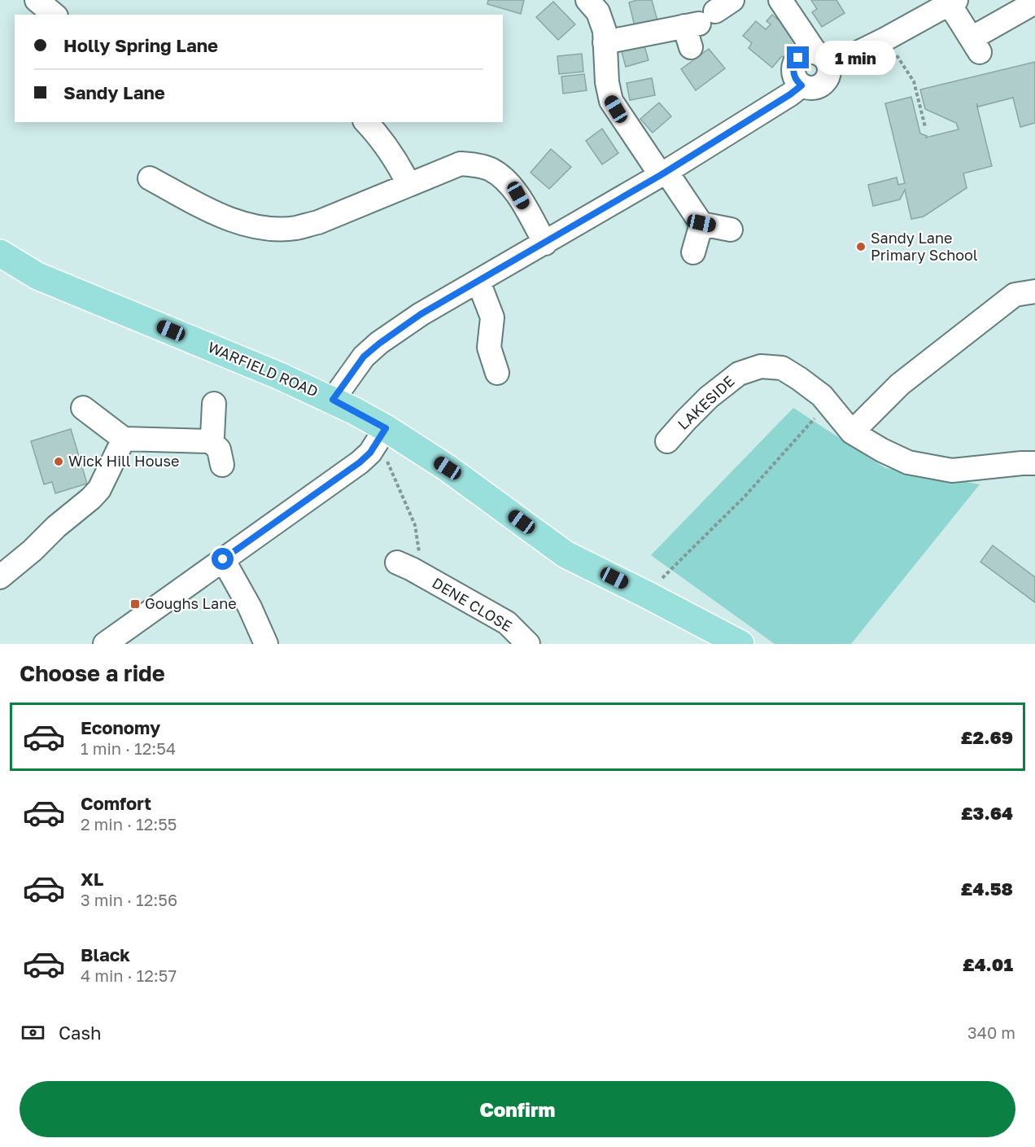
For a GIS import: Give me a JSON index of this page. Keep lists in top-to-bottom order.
{
  "streets": {
    "main road": ["WARFIELD ROAD"],
    "street": ["LAKESIDE", "DENE CLOSE"]
  },
  "places": {
    "other": ["Sandy Lane Primary School", "Wick Hill House"],
    "transit": ["Goughs Lane"]
  },
  "page": {
    "banner": ["Holly Spring Lane", "Sandy Lane"],
    "bubble": "1 min",
    "heading": "Choose a ride",
    "list": [
      {
        "name": "Economy",
        "note": "1 min · 12:54",
        "value": "£2.69"
      },
      {
        "name": "Comfort",
        "note": "2 min · 12:55",
        "value": "£3.64"
      },
      {
        "name": "XL",
        "note": "3 min · 12:56",
        "value": "£4.58"
      },
      {
        "name": "Black",
        "note": "4 min · 12:57",
        "value": "£4.01"
      }
    ],
    "pay": ["Cash", "340 m"],
    "buttons": "Confirm"
  }
}
